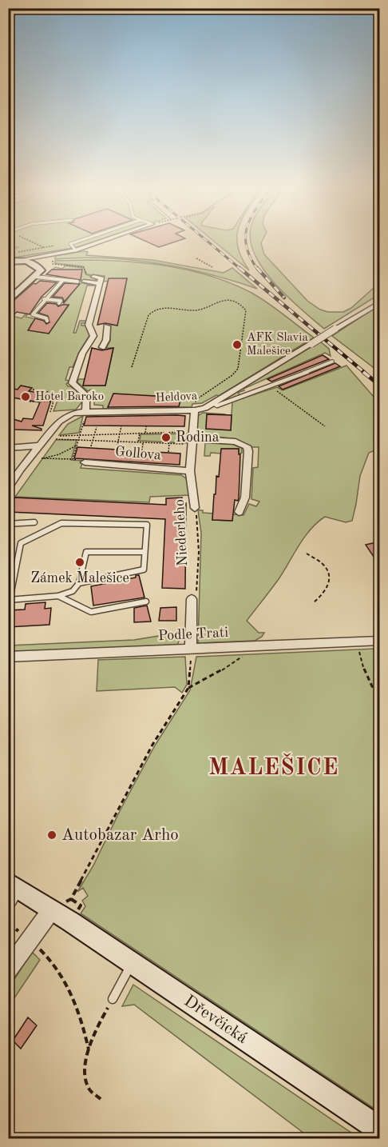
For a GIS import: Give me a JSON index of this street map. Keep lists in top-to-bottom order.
{
  "streets": {
    "main road": ["Dřevčická"],
    "street": [
      "Heldova",
      "Gollova",
      "Niederleho",
      "Podle Trati"
    ]
  },
  "crossings": [
    ["Heldova", "Niederleho"],
    ["Gollova", "Niederleho"]
  ],
  "districts": ["MALEŠICE"],
  "places": [
    "AFK Slavia Malešice",
    "Hotel Baroko",
    "Rodina",
    "Zámek Malešice",
    "Autobazar Arho"
  ]
}
